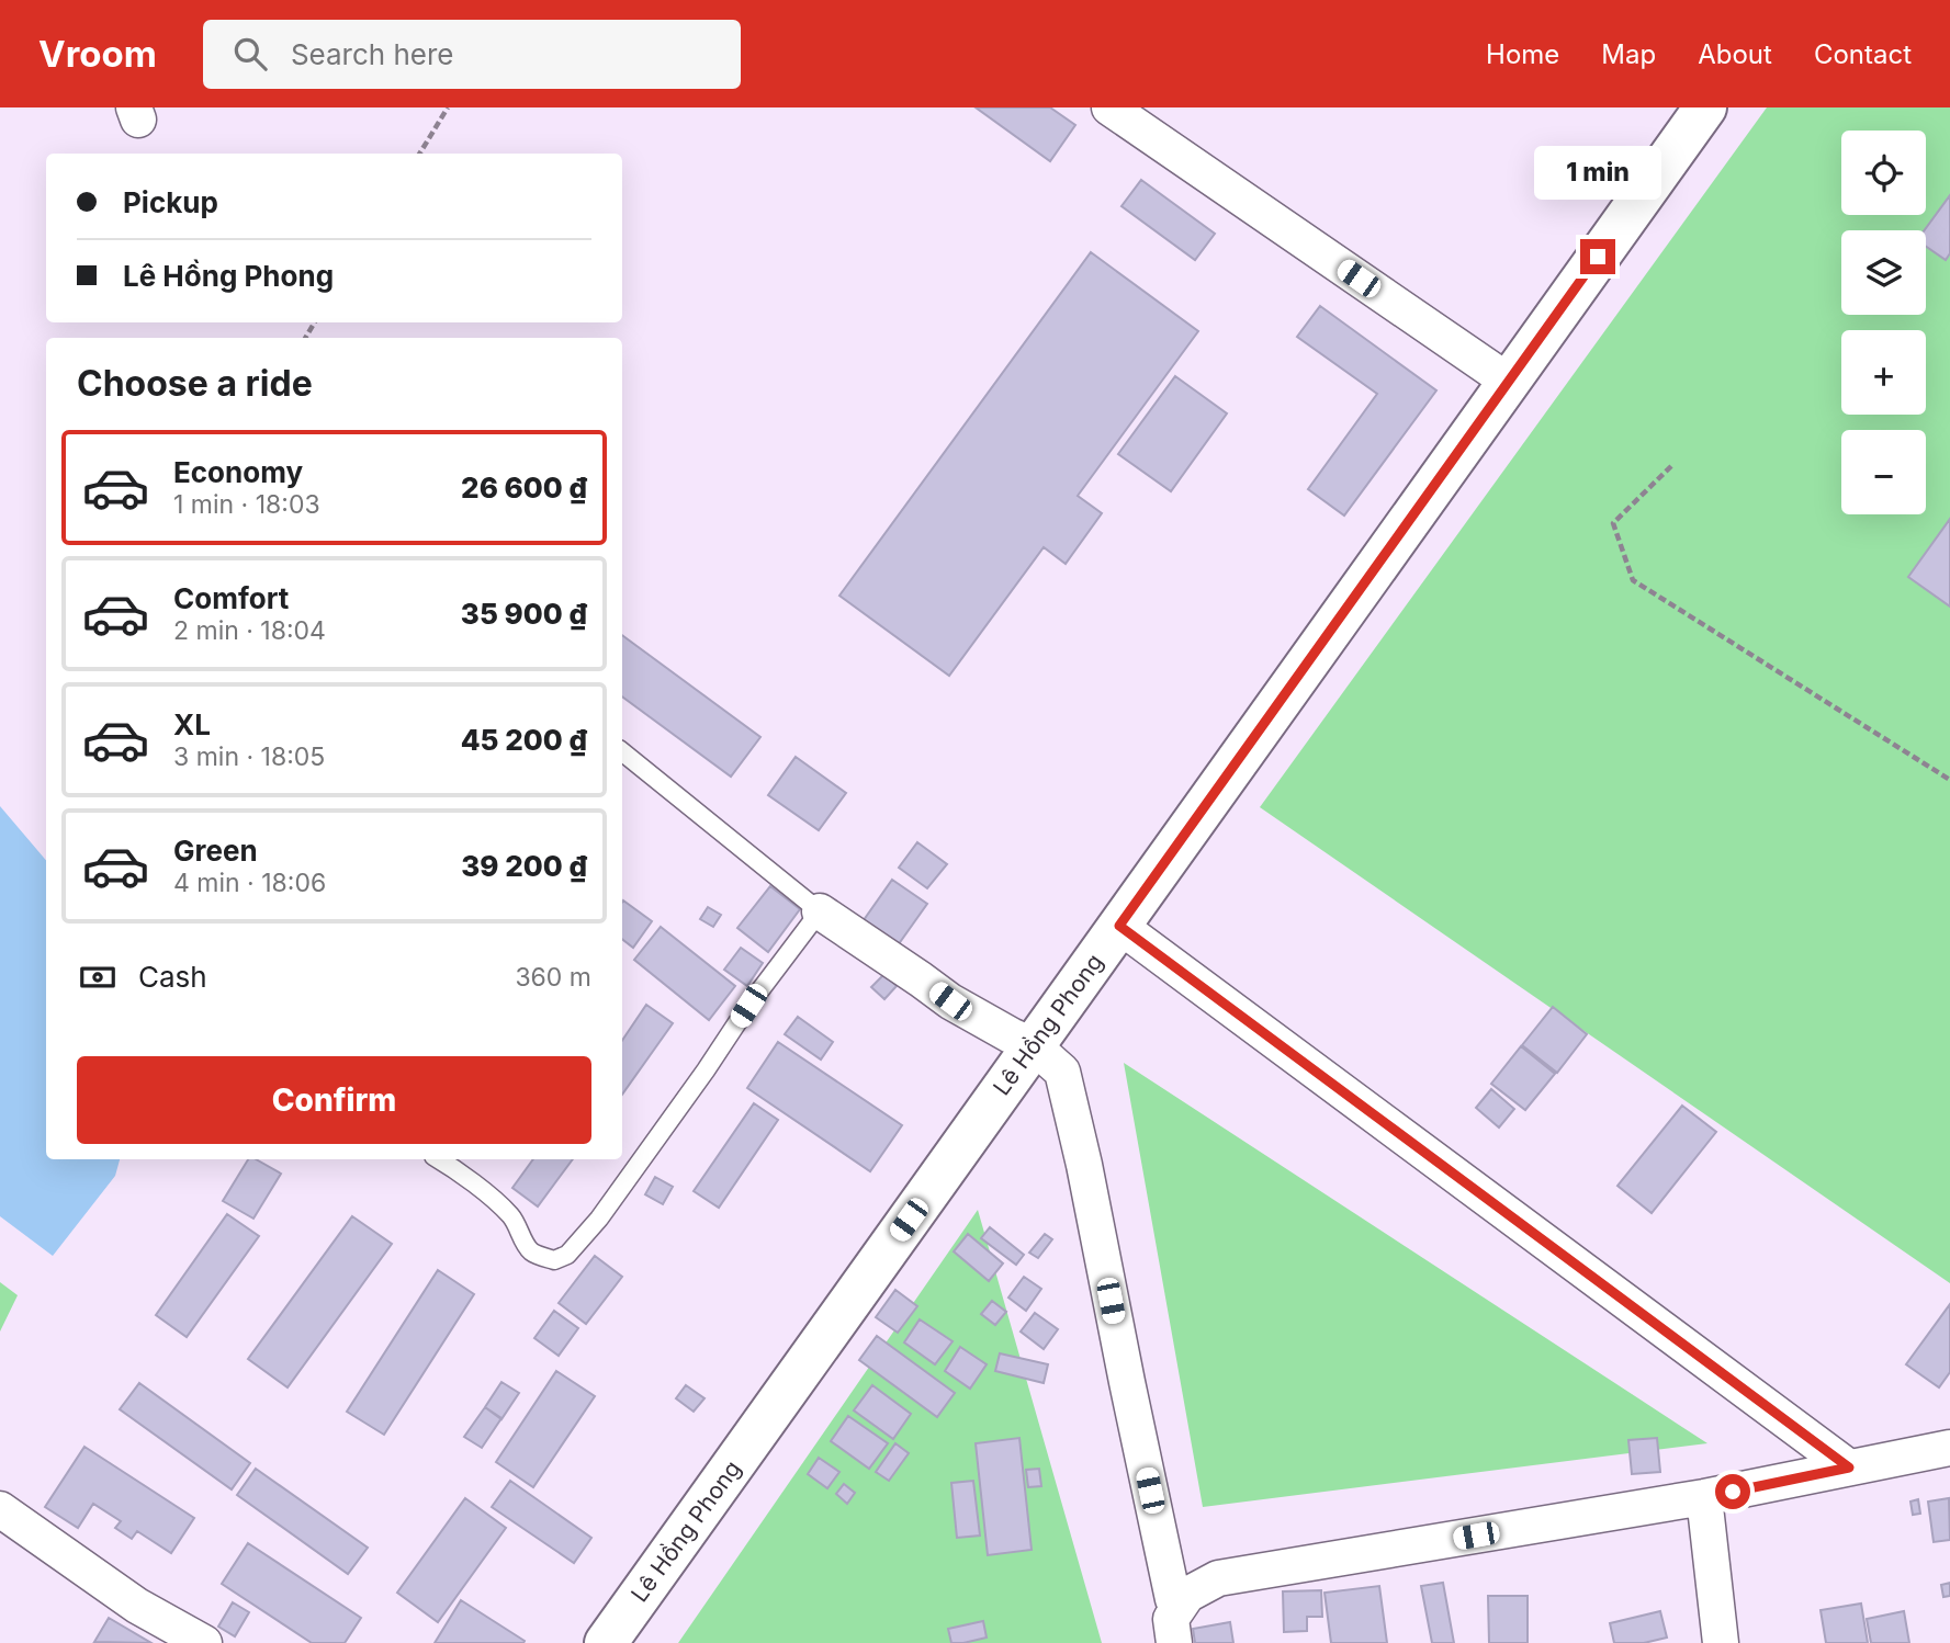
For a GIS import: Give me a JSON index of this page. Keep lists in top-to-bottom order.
{
  "streets": {
    "street": ["Lê Hồng Phong"]
  },
  "page": {
    "header": "Vroom",
    "search": "Search here",
    "nav": [
      "Home",
      "Map",
      "About",
      "Contact"
    ],
    "map_buttons": ["+", "−"],
    "bubble": "1 min",
    "banner": ["Pickup", "Lê Hồng Phong"],
    "heading": "Choose a ride",
    "list": [
      {
        "name": "Economy",
        "note": "1 min · 18:03",
        "value": "26 600 ₫"
      },
      {
        "name": "Comfort",
        "note": "2 min · 18:04",
        "value": "35 900 ₫"
      },
      {
        "name": "XL",
        "note": "3 min · 18:05",
        "value": "45 200 ₫"
      },
      {
        "name": "Green",
        "note": "4 min · 18:06",
        "value": "39 200 ₫"
      }
    ],
    "pay": ["Cash", "360 m"],
    "buttons": "Confirm"
  }
}
